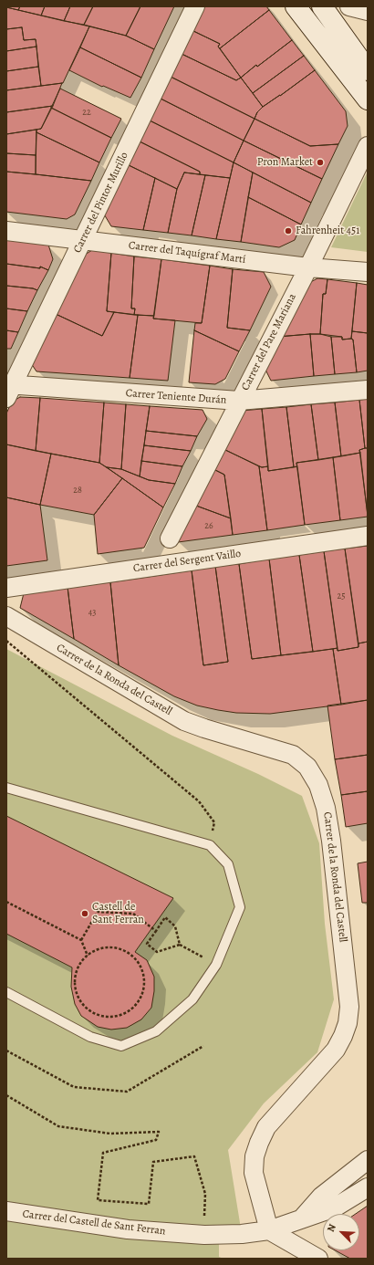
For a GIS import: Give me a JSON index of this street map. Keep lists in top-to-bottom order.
{
  "streets": {
    "street": [
      "Carrer del Pintor Murillo",
      "Carrer del Taquígraf Martí",
      "Carrer del Pare Mariana",
      "Carrer Teniente Durán",
      "Carrer del Sergent Vaillo",
      "Carrer de la Ronda del Castell",
      "Carrer del Castell de Sant Ferran"
    ]
  },
  "crossings": [
    ["Carrer del Pintor Murillo", "Carrer del Taquígraf Martí"],
    ["Carrer del Pintor Murillo", "Carrer Teniente Durán"],
    ["Carrer del Taquígraf Martí", "Carrer del Pare Mariana"],
    ["Carrer del Pare Mariana", "Carrer Teniente Durán"],
    ["Carrer de la Ronda del Castell", "Carrer del Castell de Sant Ferran"]
  ],
  "places": ["Pron Market", "Fahrenheit 451", "Castell de Sant Ferran"],
  "house_numbers": [
    "22",
    "28",
    "26",
    "25",
    "43"
  ],
  "north": "top left"
}
